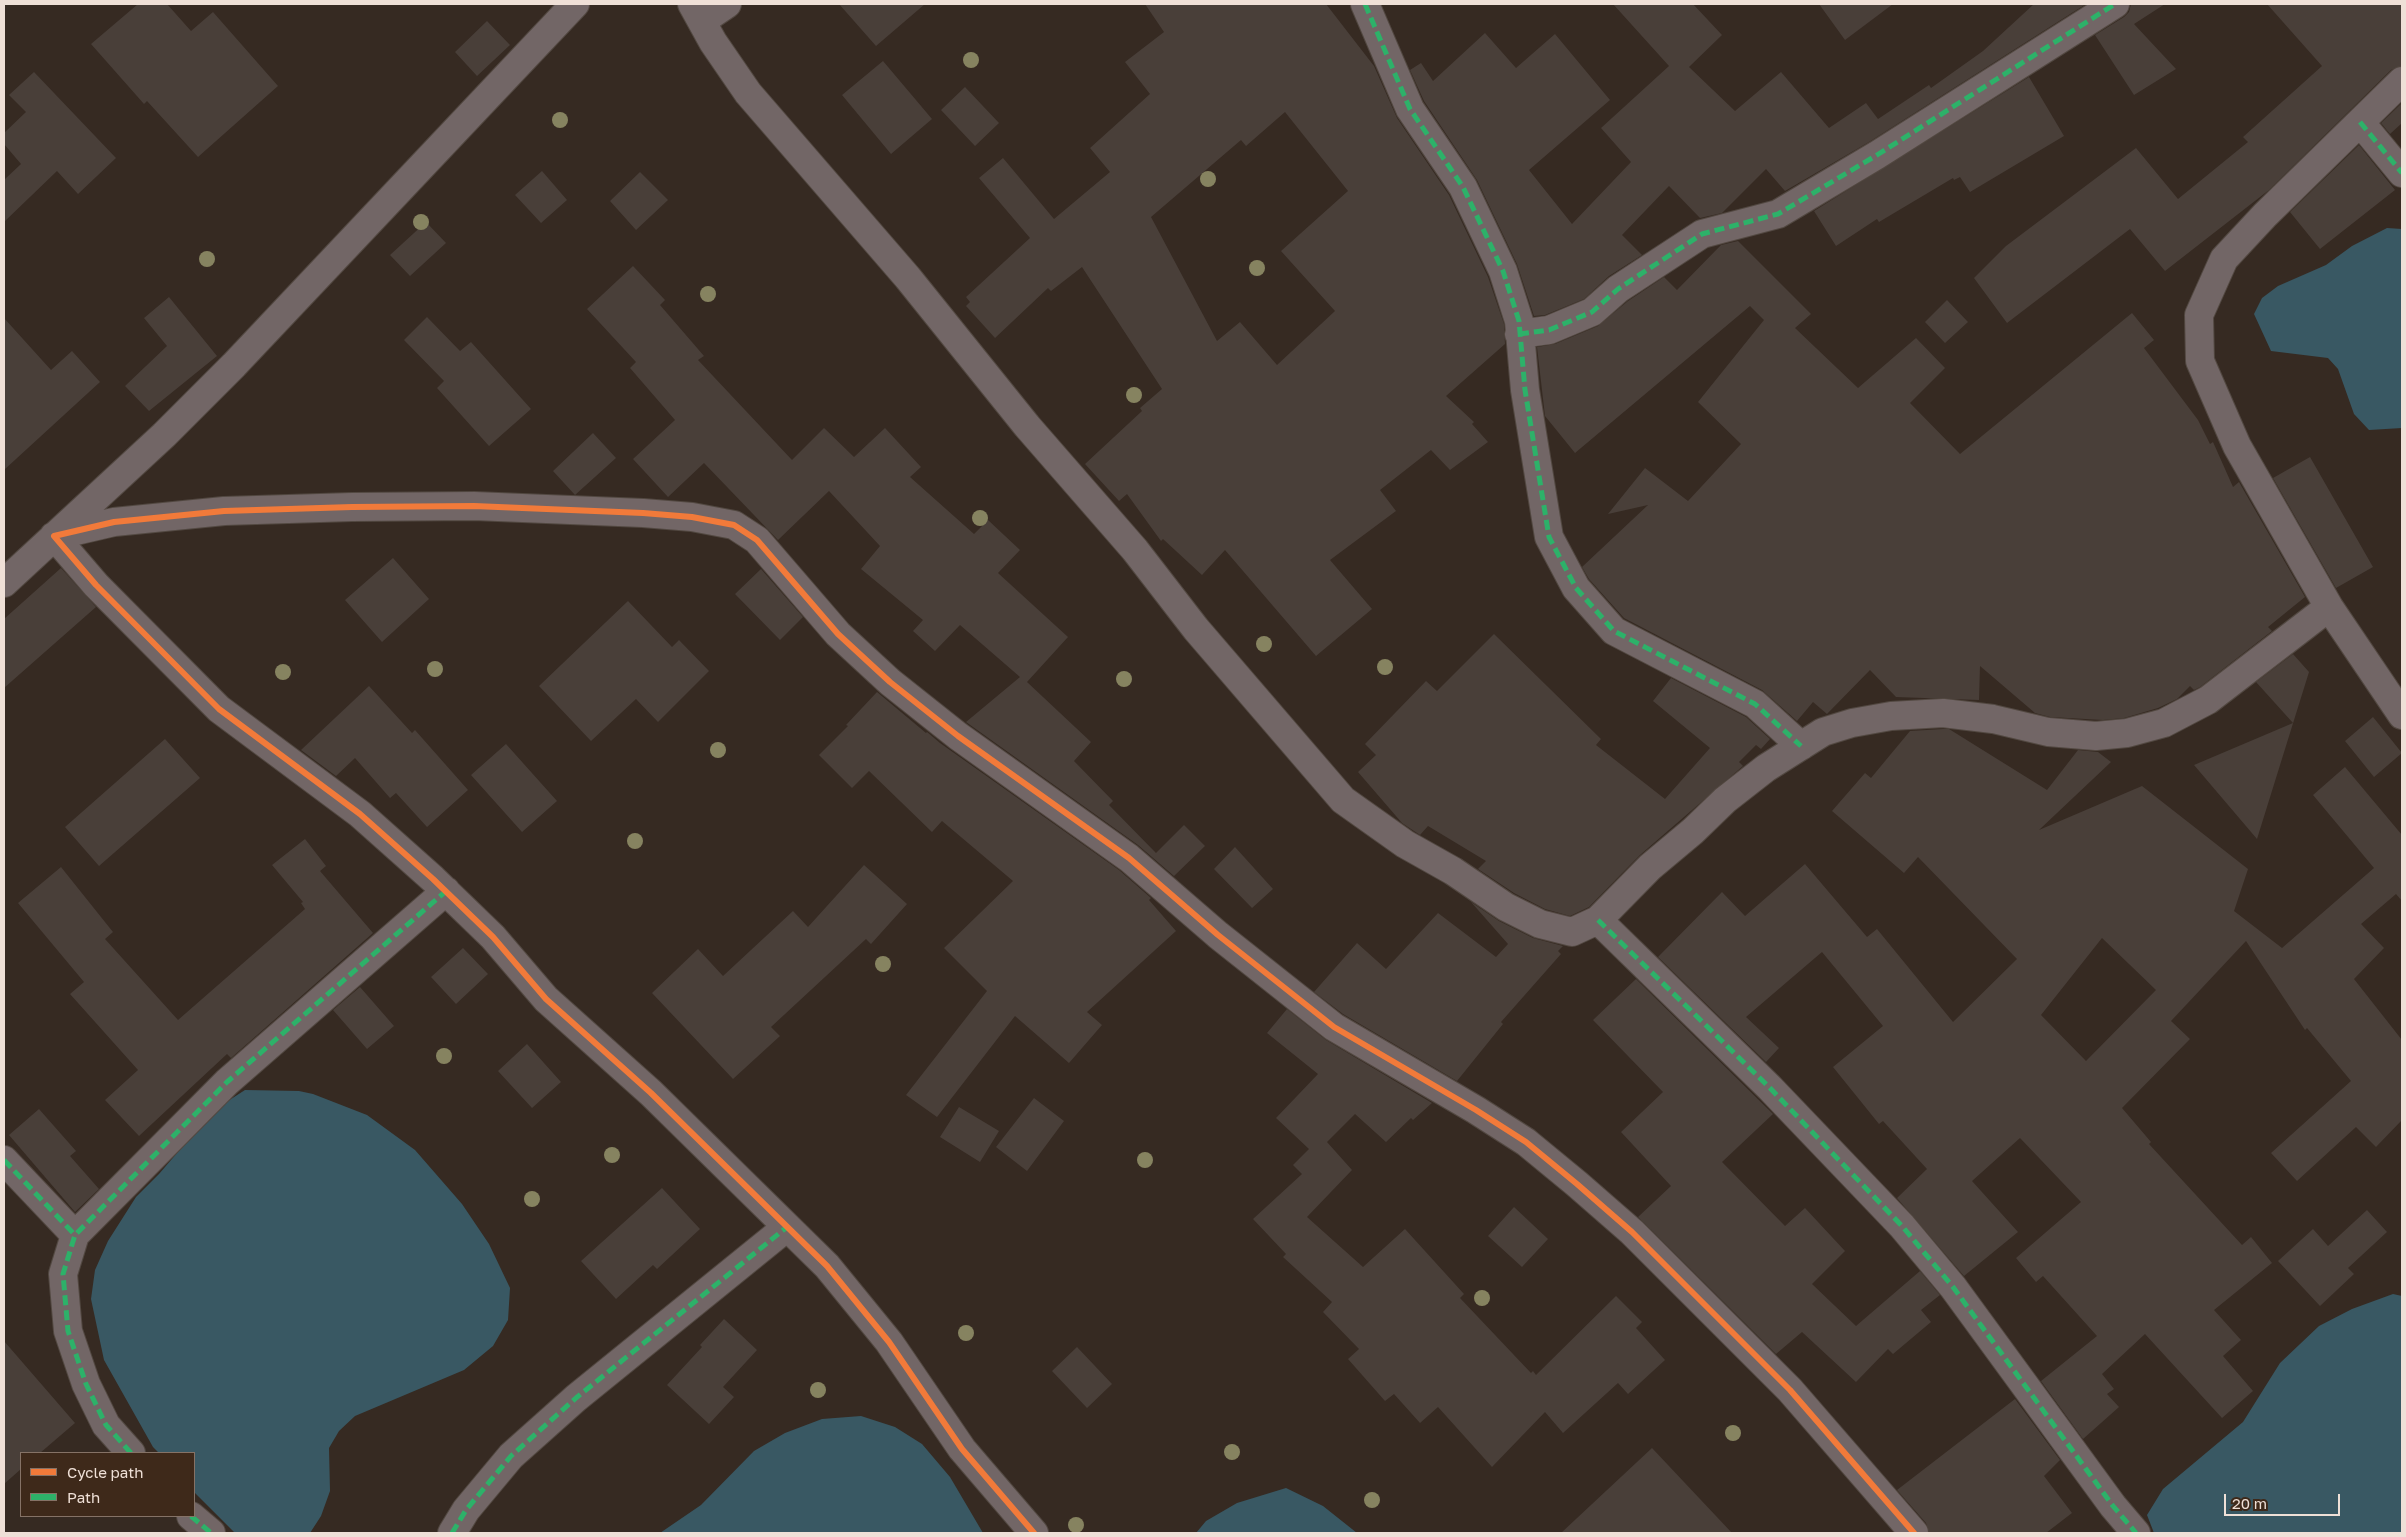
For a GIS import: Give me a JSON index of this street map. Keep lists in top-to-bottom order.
{
  "legend": ["Cycle path", "Path"],
  "scale_bar": "20 m"
}
